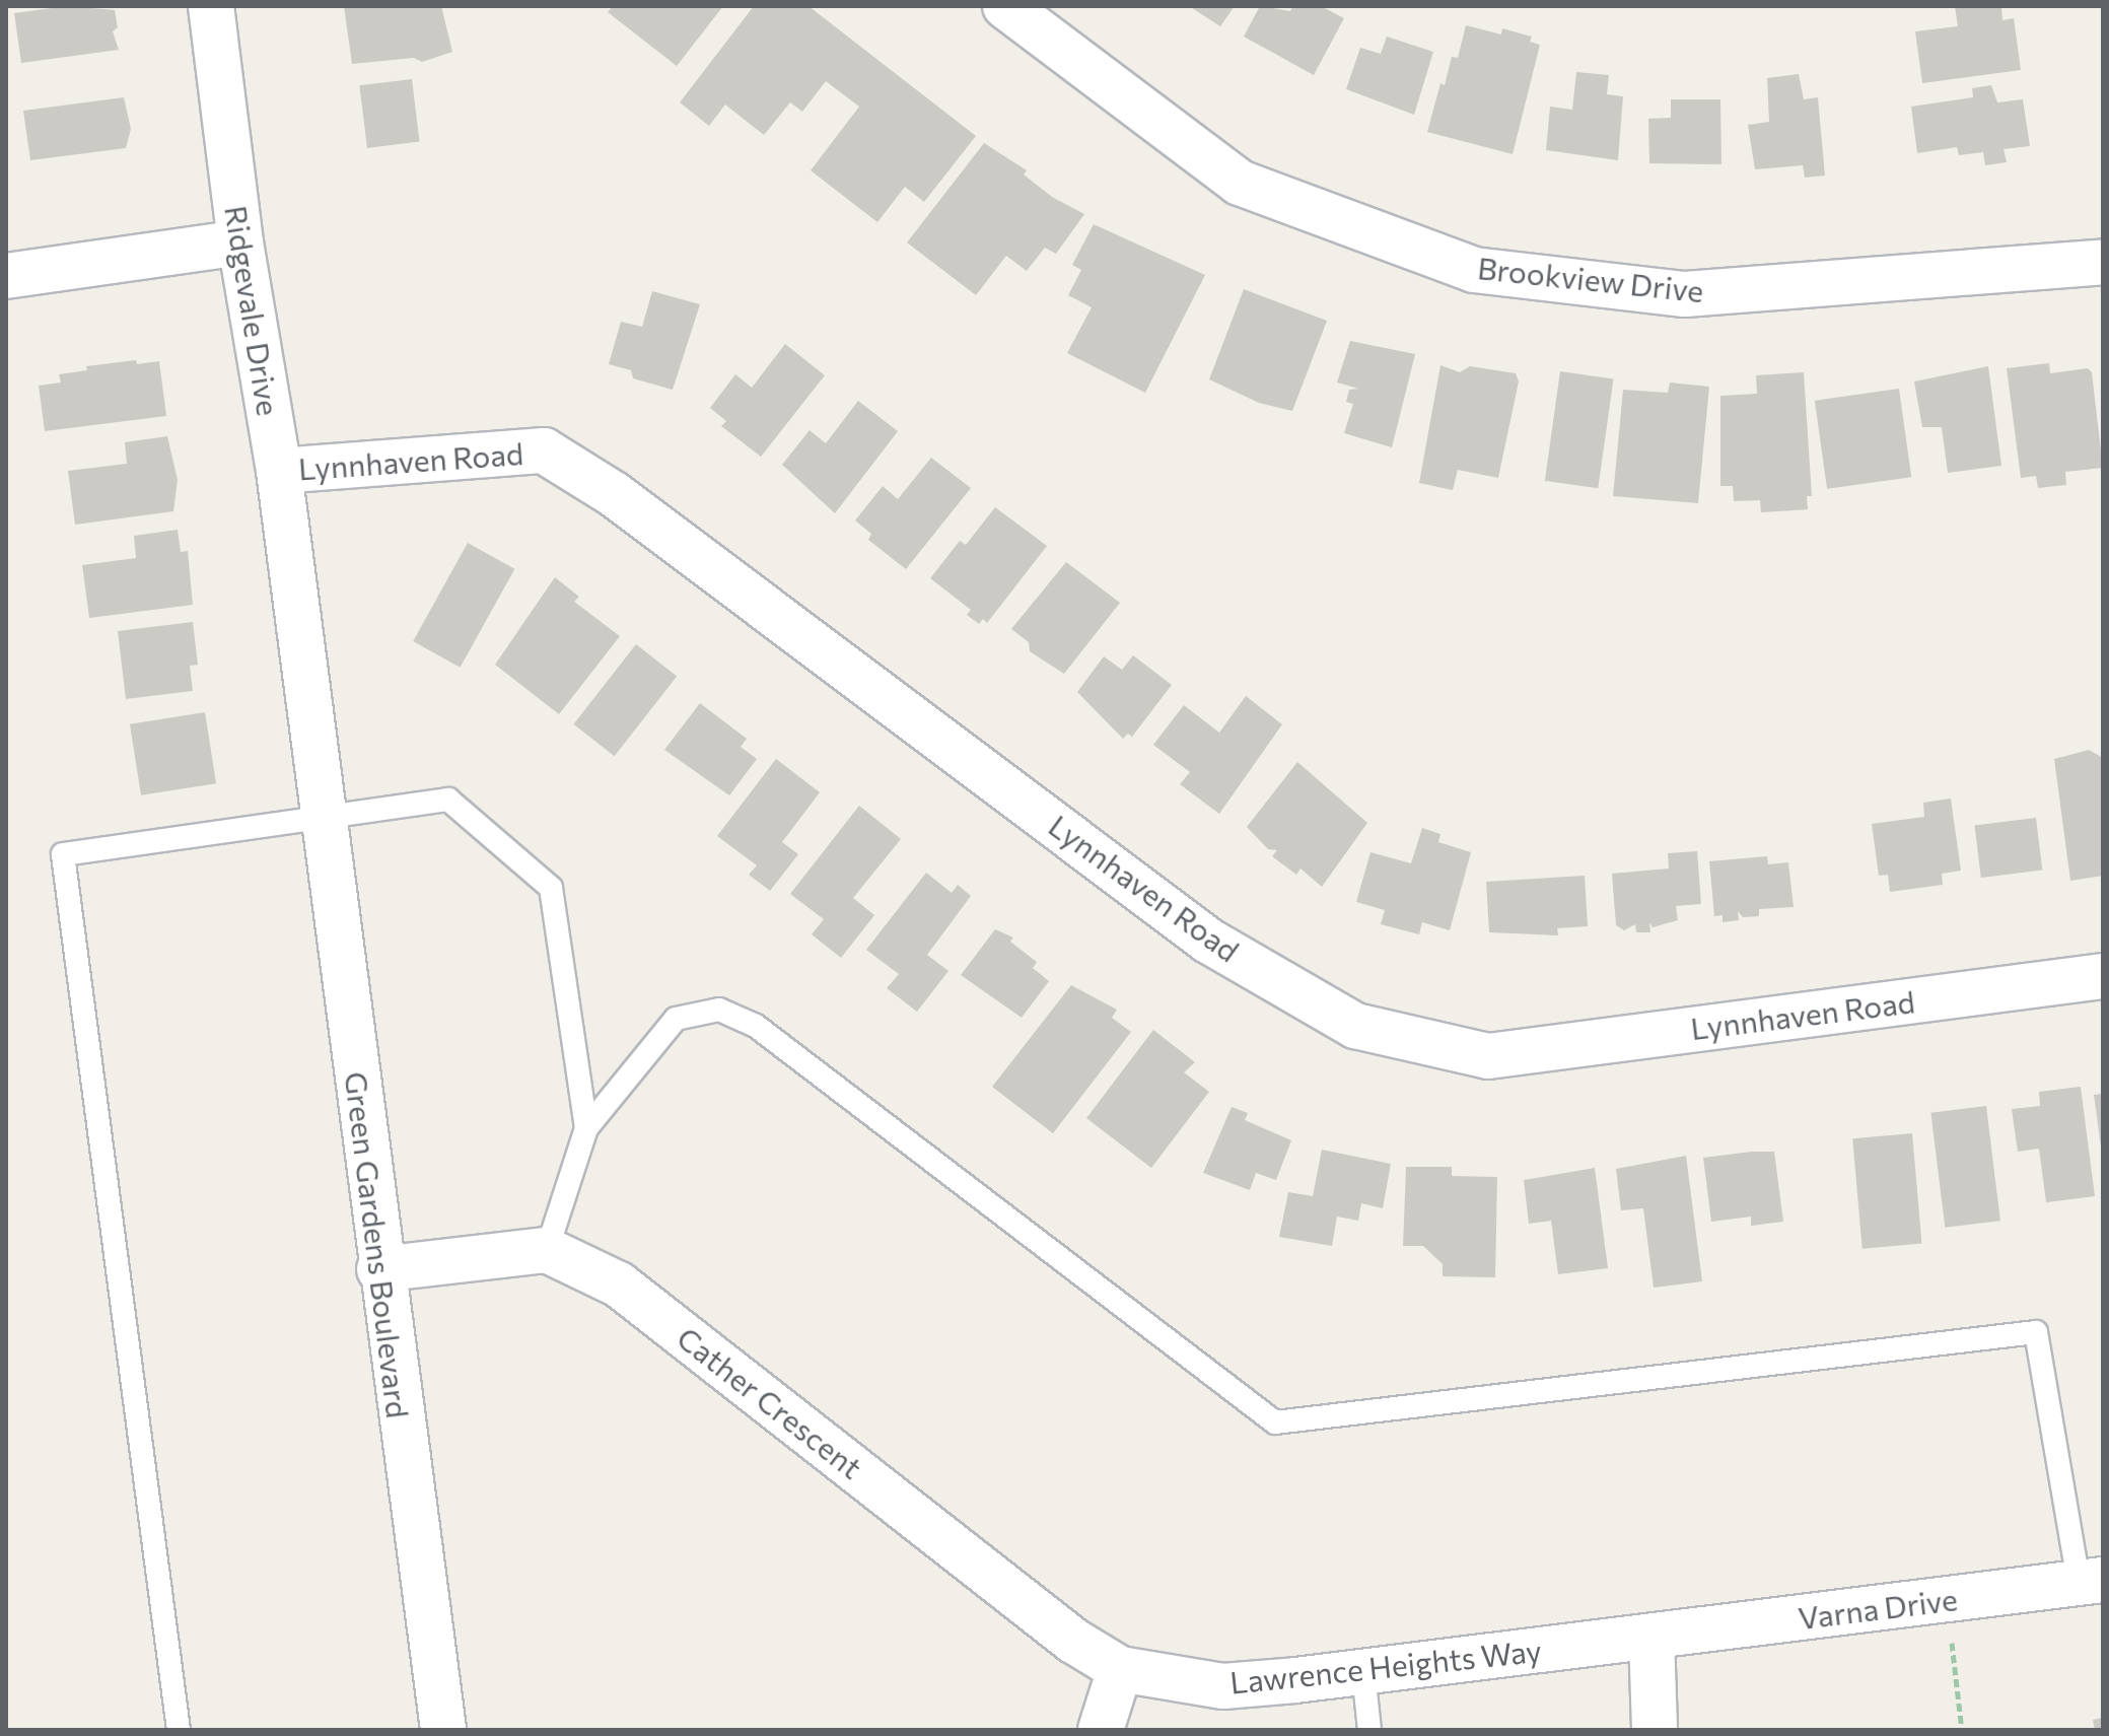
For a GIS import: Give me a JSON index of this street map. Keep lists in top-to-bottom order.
{
  "streets": {
    "street": [
      "Brookview Drive",
      "Ridgevale Drive",
      "Lynnhaven Road",
      "Green Gardens Boulevard",
      "Cather Crescent",
      "Varna Drive",
      "Lawrence Heights Way"
    ]
  },
  "crossings": [
    ["Ridgevale Drive", "Lynnhaven Road"],
    ["Ridgevale Drive", "Green Gardens Boulevard"],
    ["Cather Crescent", "Lawrence Heights Way"],
    ["Varna Drive", "Lawrence Heights Way"]
  ]
}
